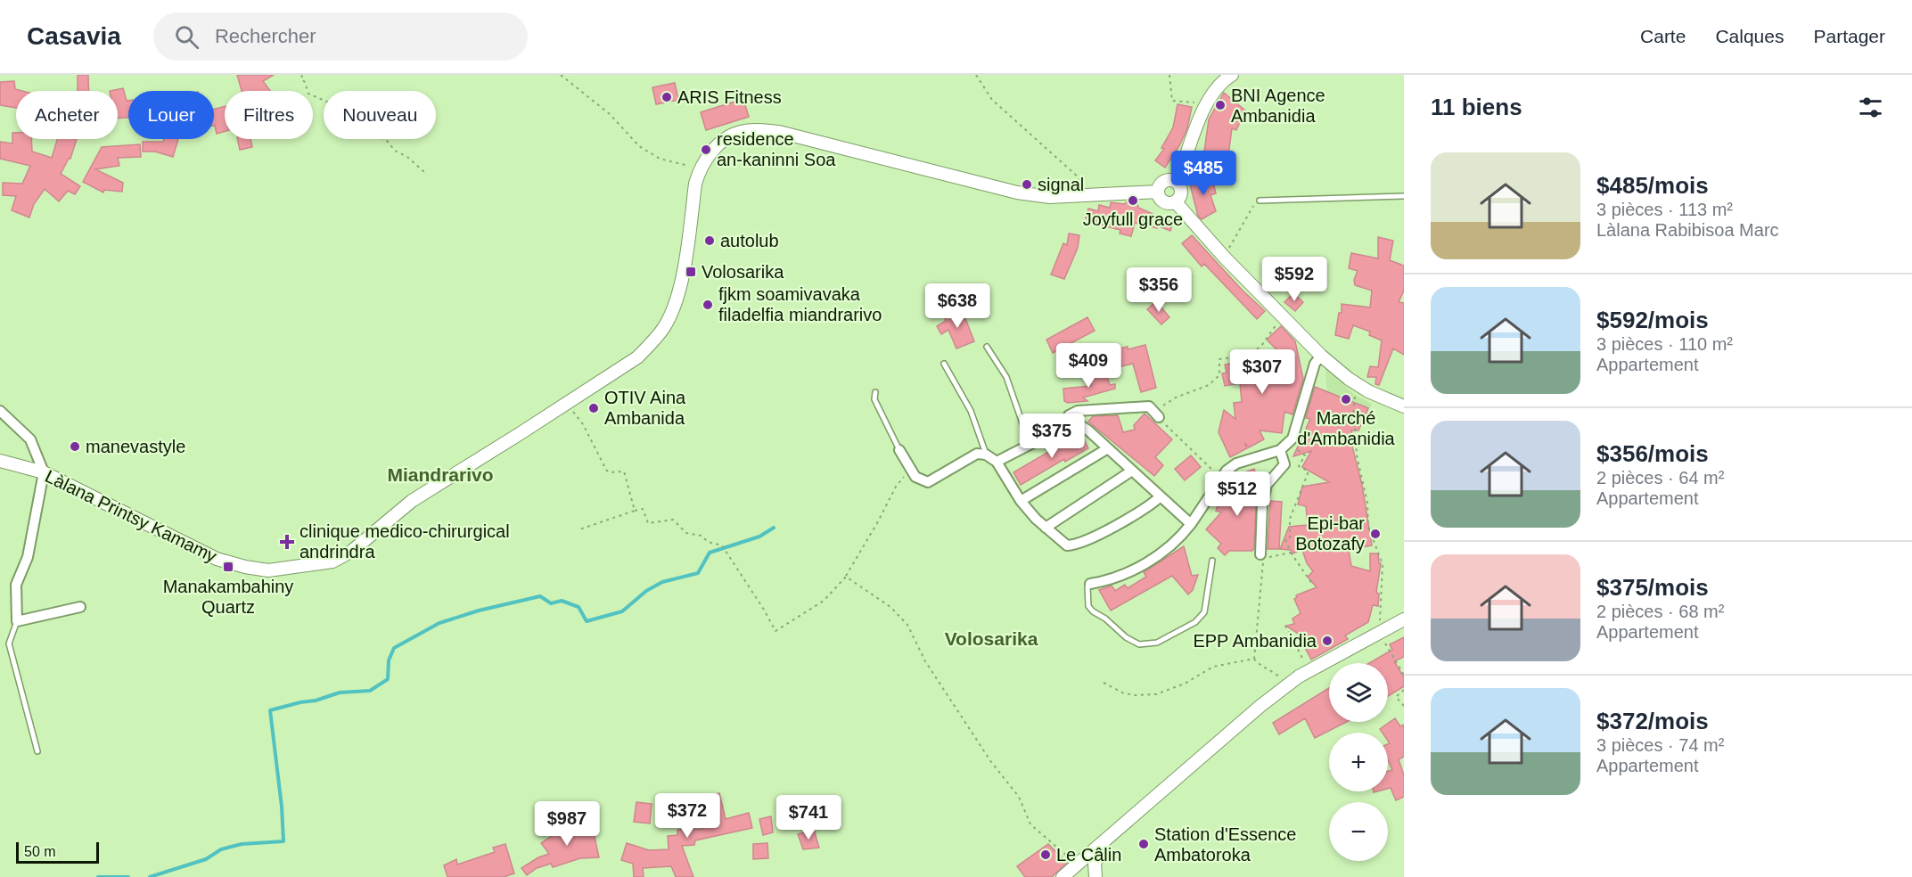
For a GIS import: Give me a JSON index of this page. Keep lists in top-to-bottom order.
{
  "streets": {
    "street": ["Làlana Printsy Kamamy"]
  },
  "districts": ["Miandrarivo", "Volosarika"],
  "places": {
    "other": [
      "ARIS Fitness",
      "BNI Agence Ambanidia",
      "residence an-kaninni Soa",
      "signal",
      "Joyfull grace",
      "autolub",
      "fjkm soamivavaka filadelfia miandrarivo",
      "Marché d'Ambanidia",
      "OTIV Aina Ambanida",
      "manevastyle",
      "Epi-bar Botozafy",
      "EPP Ambanidia",
      "Station d'Essence Ambatoroka",
      "Le Câlin"
    ],
    "transit": ["Volosarika", "Manakambahiny Quartz"],
    "health": ["clinique medico-chirurgical andrindra"]
  },
  "scale_bar": "50 m",
  "page": {
    "header": "Casavia",
    "search": "Rechercher",
    "nav": ["Carte", "Calques", "Partager"],
    "heading": "11 biens",
    "chip": [
      "Acheter",
      "Louer",
      "Filtres",
      "Nouveau"
    ],
    "list": [
      {
        "name": "$485/mois",
        "note": "3 pièces · 113 m² · Làlana Rabibisoa Marc"
      },
      {
        "name": "$592/mois",
        "note": "3 pièces · 110 m² · Appartement"
      },
      {
        "name": "$356/mois",
        "note": "2 pièces · 64 m² · Appartement"
      },
      {
        "name": "$375/mois",
        "note": "2 pièces · 68 m² · Appartement"
      },
      {
        "name": "$372/mois",
        "note": "3 pièces · 74 m² · Appartement"
      }
    ],
    "price": [
      "$485",
      "$592",
      "$356",
      "$638",
      "$409",
      "$307",
      "$375",
      "$512",
      "$372",
      "$741",
      "$987"
    ],
    "map_buttons": ["+", "−"],
    "scale": "50 m"
  }
}
